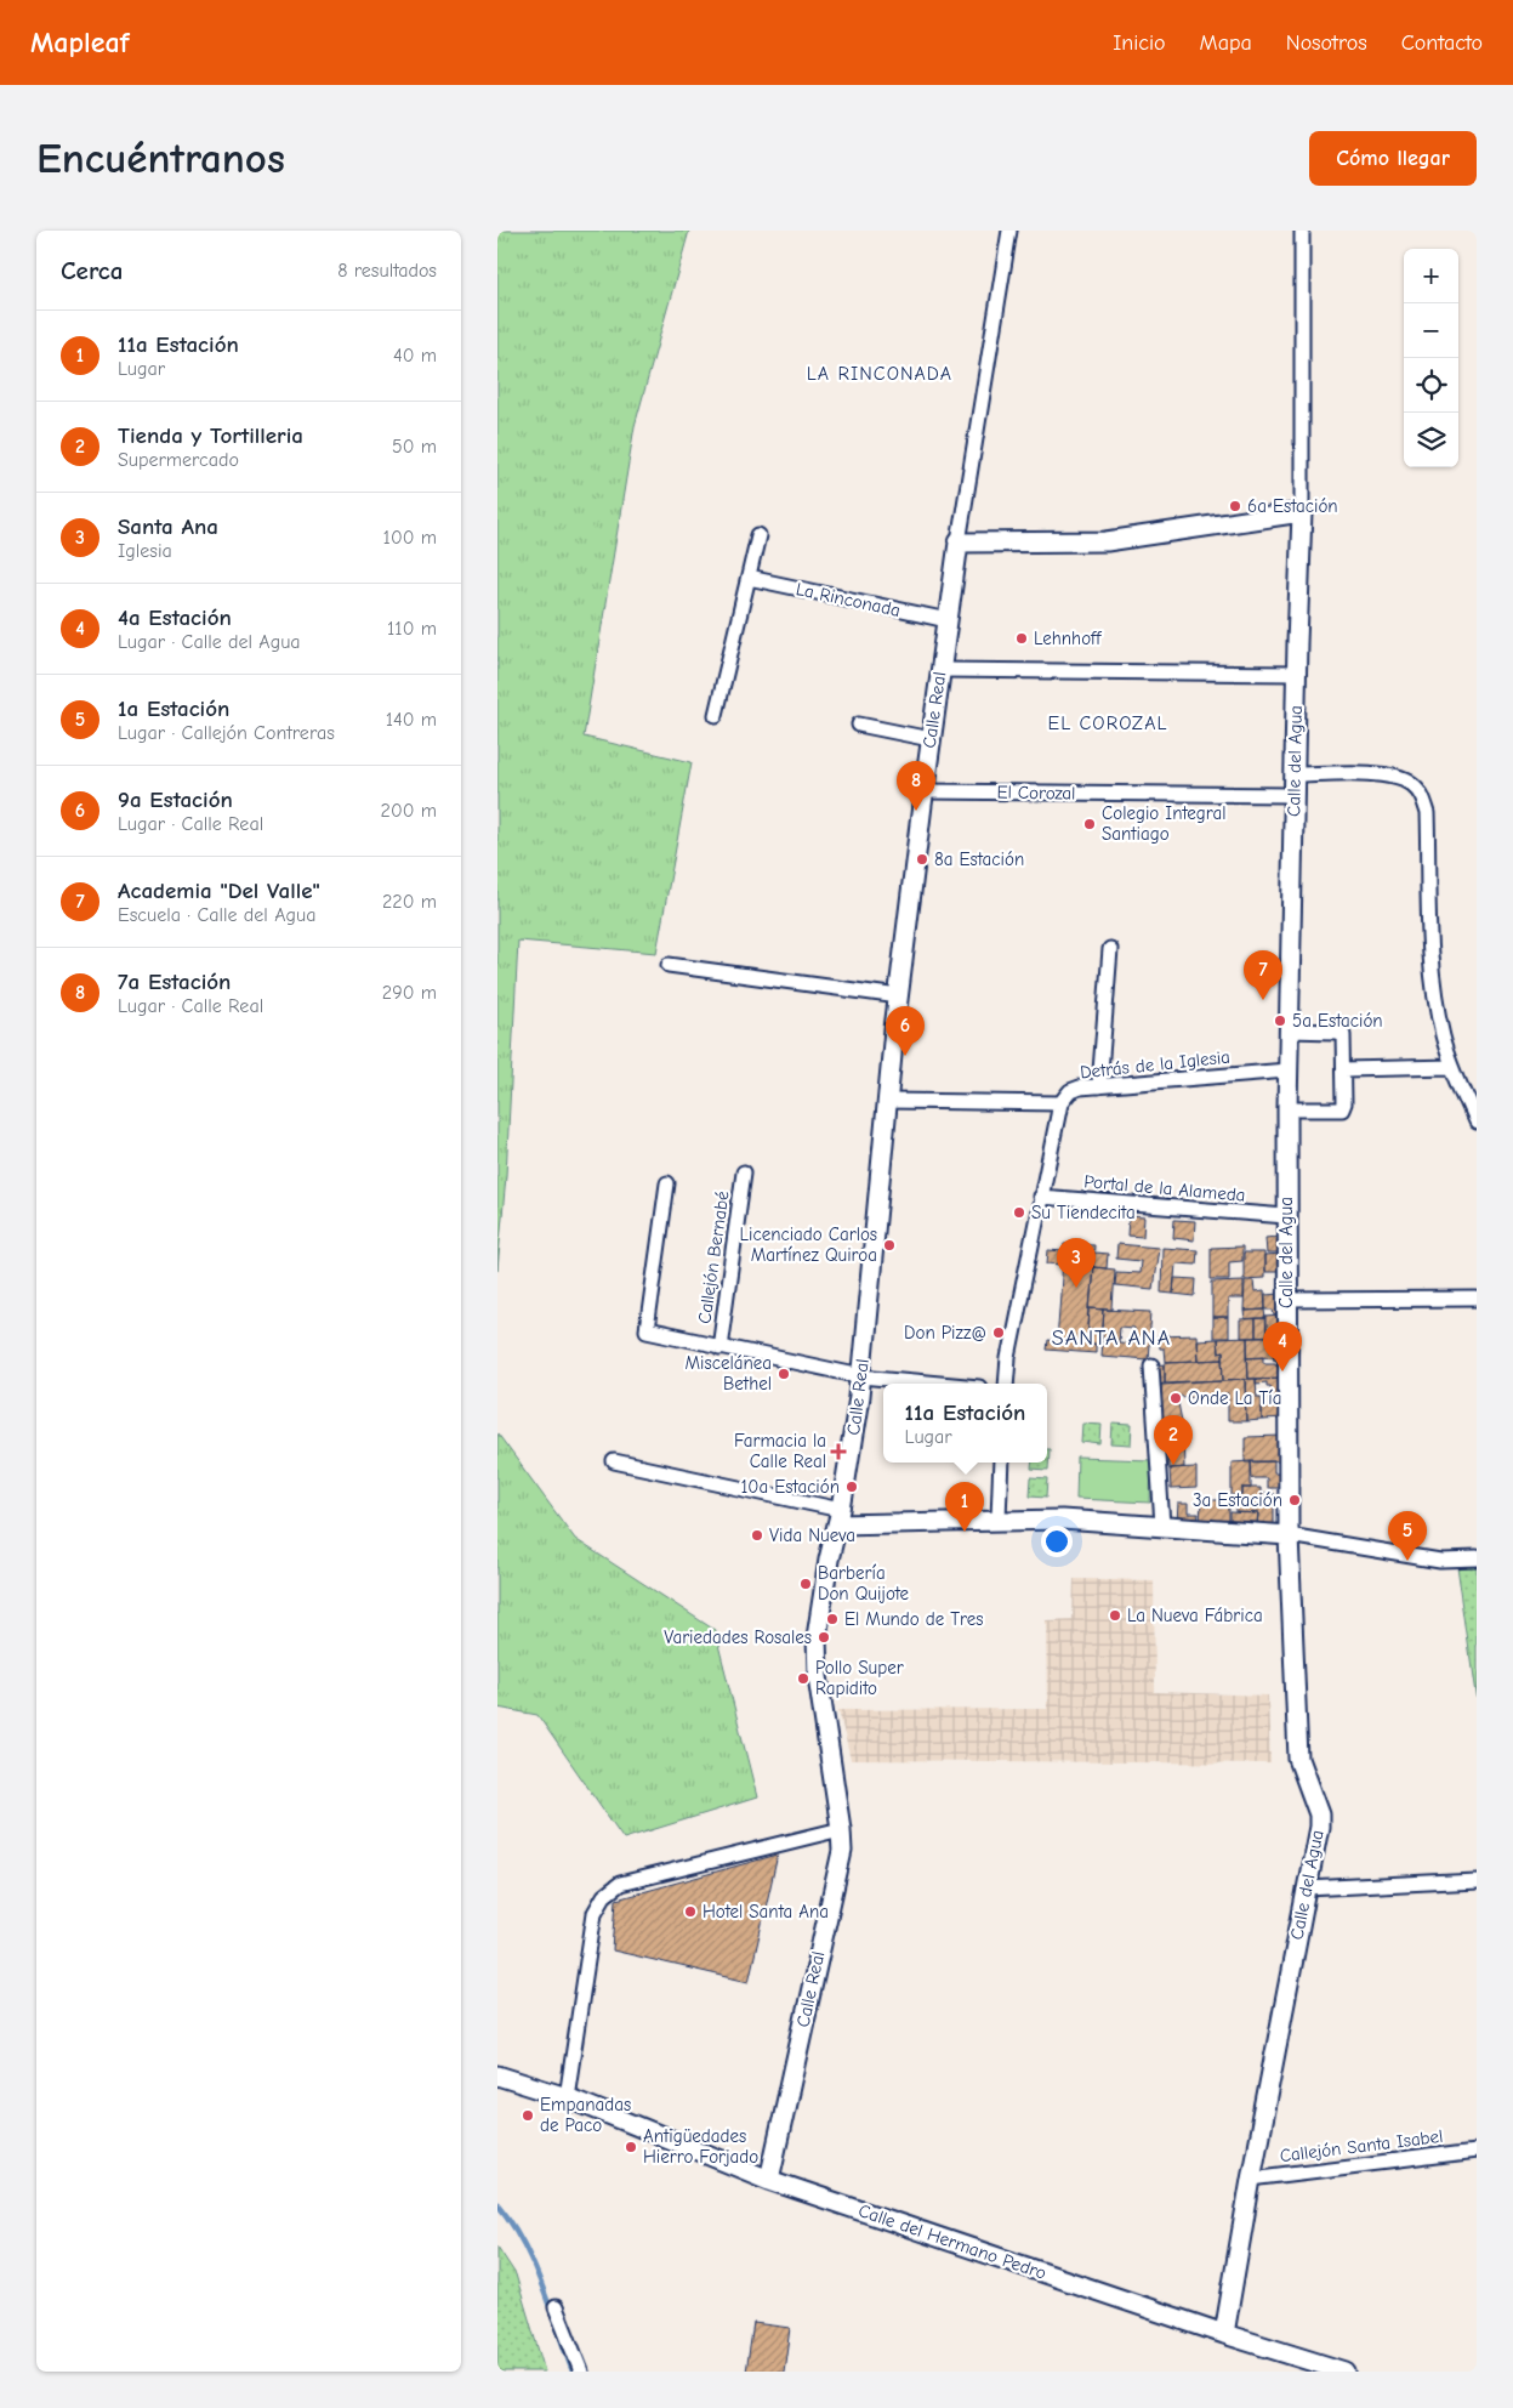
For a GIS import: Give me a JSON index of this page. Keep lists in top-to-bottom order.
{
  "streets": {
    "street": [
      "La Rinconada",
      "Calle Real",
      "Calle del Agua",
      "El Corozal",
      "Detrás de la Iglesia",
      "Portal de la Alameda",
      "Callejón Bernabé",
      "Callejón Santa Isabel",
      "Calle del Hermano Pedro"
    ]
  },
  "crossings": [
    ["La Rinconada", "Calle Real"],
    ["Calle Real", "El Corozal"],
    ["Calle Real", "Callejón Bernabé"],
    ["Calle Real", "Calle del Hermano Pedro"],
    ["Calle del Agua", "El Corozal"],
    ["Calle del Agua", "Detrás de la Iglesia"],
    ["Calle del Agua", "Portal de la Alameda"],
    ["Calle del Agua", "Callejón Santa Isabel"],
    ["Calle del Agua", "Calle del Hermano Pedro"]
  ],
  "districts": ["LA RINCONADA", "EL COROZAL", "SANTA ANA"],
  "places": {
    "other": [
      "6a Estación",
      "Lehnhoff",
      "Colegio Integral Santiago",
      "8a Estación",
      "5a Estación",
      "Su Tiendecita",
      "Licenciado Carlos Martínez Quiroa",
      "Don Pizz@",
      "Miscelánea Bethel",
      "Onde La Tía",
      "10a Estación",
      "3a Estación",
      "Vida Nueva",
      "Barbería Don Quijote",
      "La Nueva Fábrica",
      "El Mundo de Tres",
      "Variedades Rosales",
      "Pollo Super Rapidito",
      "Hotel Santa Ana",
      "Empanadas de Paco",
      "Antigüedades Hierro Forjado"
    ],
    "health": ["Farmacia la Calle Real"]
  },
  "page": {
    "header": "Mapleaf",
    "nav": [
      "Inicio",
      "Mapa",
      "Nosotros",
      "Contacto"
    ],
    "buttons": "Cómo llegar",
    "title": "Encuéntranos",
    "heading": ["Cerca", "8 resultados"],
    "map_buttons": ["+", "−"],
    "list": [
      {
        "mark": "1",
        "name": "11a Estación",
        "note": "Lugar",
        "value": "40 m"
      },
      {
        "mark": "2",
        "name": "Tienda y Tortilleria",
        "note": "Supermercado",
        "value": "50 m"
      },
      {
        "mark": "3",
        "name": "Santa Ana",
        "note": "Iglesia",
        "value": "100 m"
      },
      {
        "mark": "4",
        "name": "4a Estación",
        "note": "Lugar · Calle del Agua",
        "value": "110 m"
      },
      {
        "mark": "5",
        "name": "1a Estación",
        "note": "Lugar · Callejón Contreras",
        "value": "140 m"
      },
      {
        "mark": "6",
        "name": "9a Estación",
        "note": "Lugar · Calle Real",
        "value": "200 m"
      },
      {
        "mark": "7",
        "name": "Academia \"Del Valle\"",
        "note": "Escuela · Calle del Agua",
        "value": "220 m"
      },
      {
        "mark": "8",
        "name": "7a Estación",
        "note": "Lugar · Calle Real",
        "value": "290 m"
      }
    ],
    "pins": [
      "8",
      "7",
      "6",
      "3",
      "4",
      "2",
      "1",
      "5"
    ],
    "popup": ["11a Estación", "Lugar"]
  }
}
